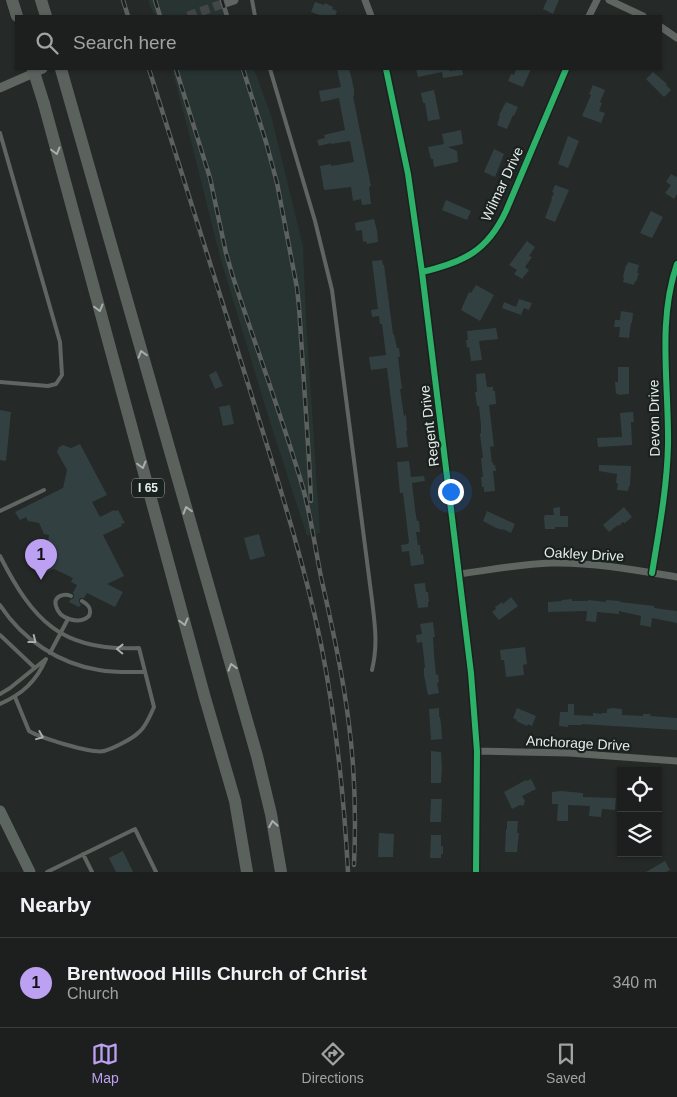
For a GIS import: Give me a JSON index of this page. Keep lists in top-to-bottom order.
{
  "streets": {
    "highway": ["I 65"],
    "street": [
      "Wilmar Drive",
      "Devon Drive",
      "Regent Drive",
      "Oakley Drive",
      "Anchorage Drive"
    ]
  },
  "crossings": [
    ["Wilmar Drive", "Regent Drive"],
    ["Devon Drive", "Oakley Drive"],
    ["Regent Drive", "Oakley Drive"],
    ["Regent Drive", "Anchorage Drive"]
  ],
  "page": {
    "search": "Search here",
    "pins": "1",
    "heading": "Nearby",
    "list": [
      {
        "mark": "1",
        "name": "Brentwood Hills Church of Christ",
        "note": "Church",
        "value": "340 m"
      }
    ],
    "nav": ["Map", "Directions", "Saved"]
  }
}
